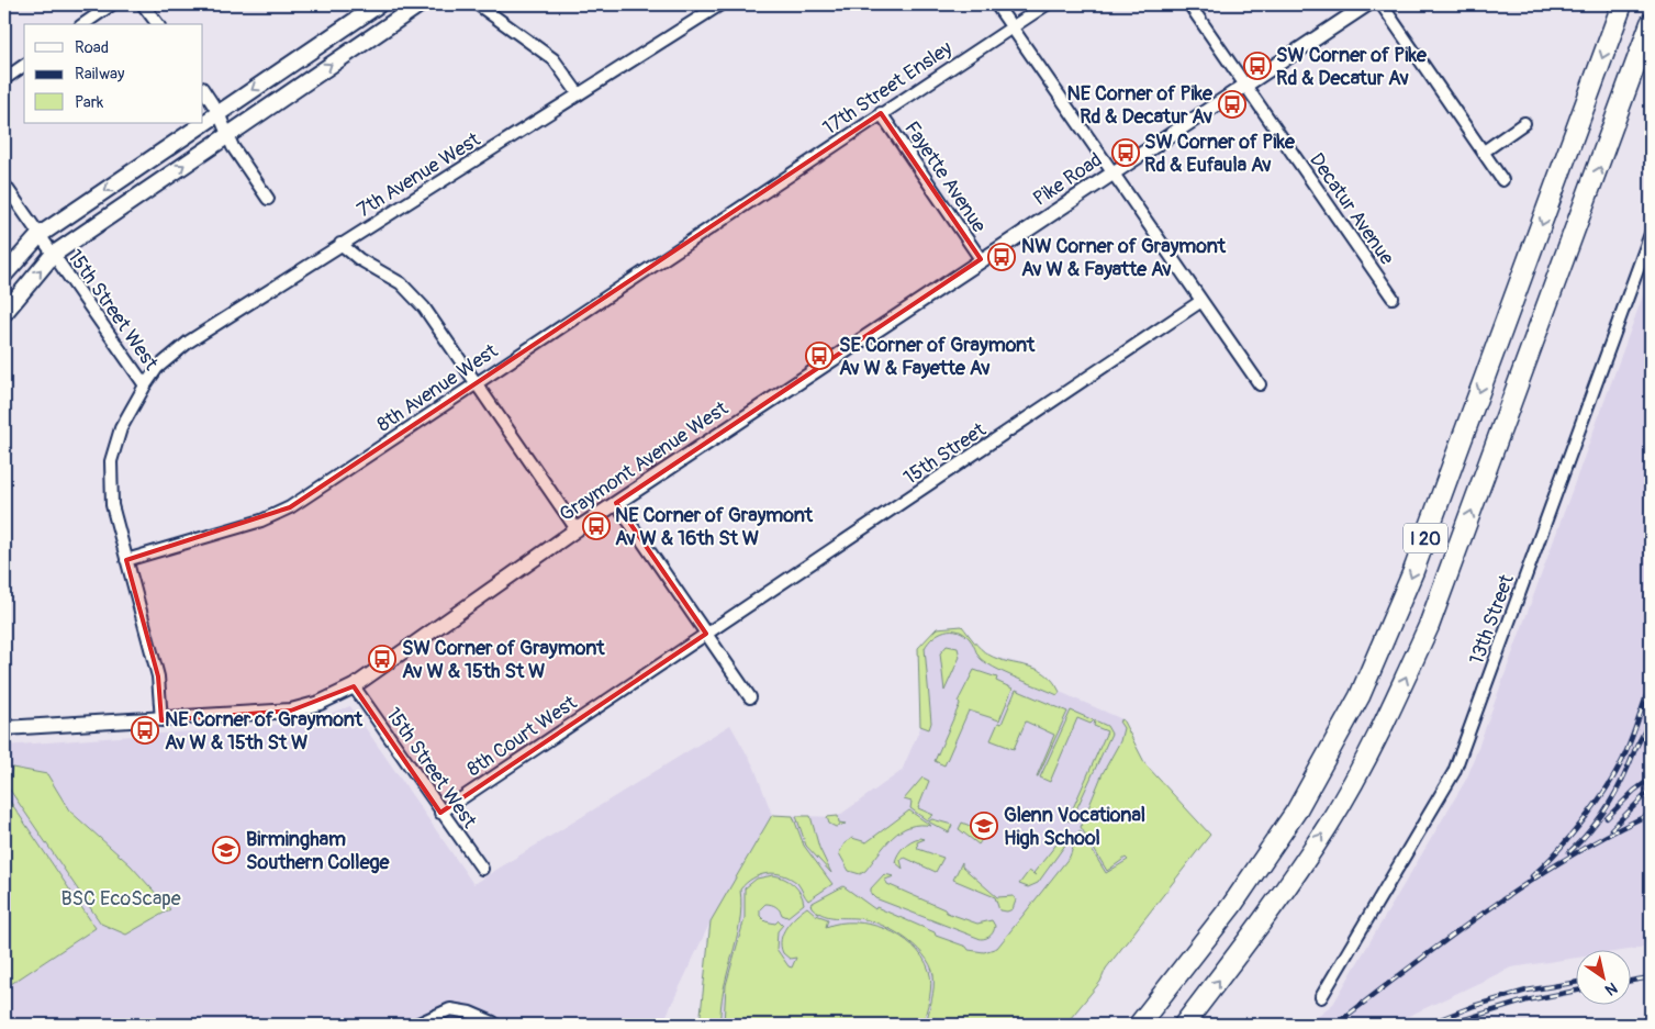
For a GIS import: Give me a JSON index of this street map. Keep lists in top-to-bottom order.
{
  "streets": {
    "highway": ["I 20"],
    "street": [
      "17th Street Ensley",
      "7th Avenue West",
      "Fayette Avenue",
      "Pike Road",
      "Decatur Avenue",
      "15th Street West",
      "8th Avenue West",
      "15th Street",
      "Graymont Avenue West",
      "13th Street",
      "8th Court West"
    ]
  },
  "crossings": [
    ["17th Street Ensley", "Fayette Avenue"],
    ["17th Street Ensley", "8th Avenue West"],
    ["7th Avenue West", "15th Street West"],
    ["Fayette Avenue", "Pike Road"],
    ["Fayette Avenue", "Graymont Avenue West"],
    ["Pike Road", "Decatur Avenue"],
    ["Pike Road", "Graymont Avenue West"],
    ["15th Street West", "8th Avenue West"],
    ["15th Street West", "Graymont Avenue West"],
    ["15th Street West", "8th Court West"],
    ["15th Street", "8th Court West"]
  ],
  "parks": ["BSC EcoScape"],
  "places": {
    "bus stop": [
      "SW Corner of Pike Rd & Decatur Av",
      "NE Corner of Pike Rd & Decatur Av",
      "SW Corner of Pike Rd & Eufaula Av",
      "NW Corner of Graymont Av W & Fayatte Av",
      "SE Corner of Graymont Av W & Fayette Av",
      "NE Corner of Graymont Av W & 16th St W",
      "SW Corner of Graymont Av W & 15th St W",
      "NE Corner of Graymont Av W & 15th St W"
    ],
    "school or university": ["Glenn Vocational High School", "Birmingham Southern College"]
  },
  "legend": ["Road", "Railway", "Park"],
  "north": "bottom right"
}
